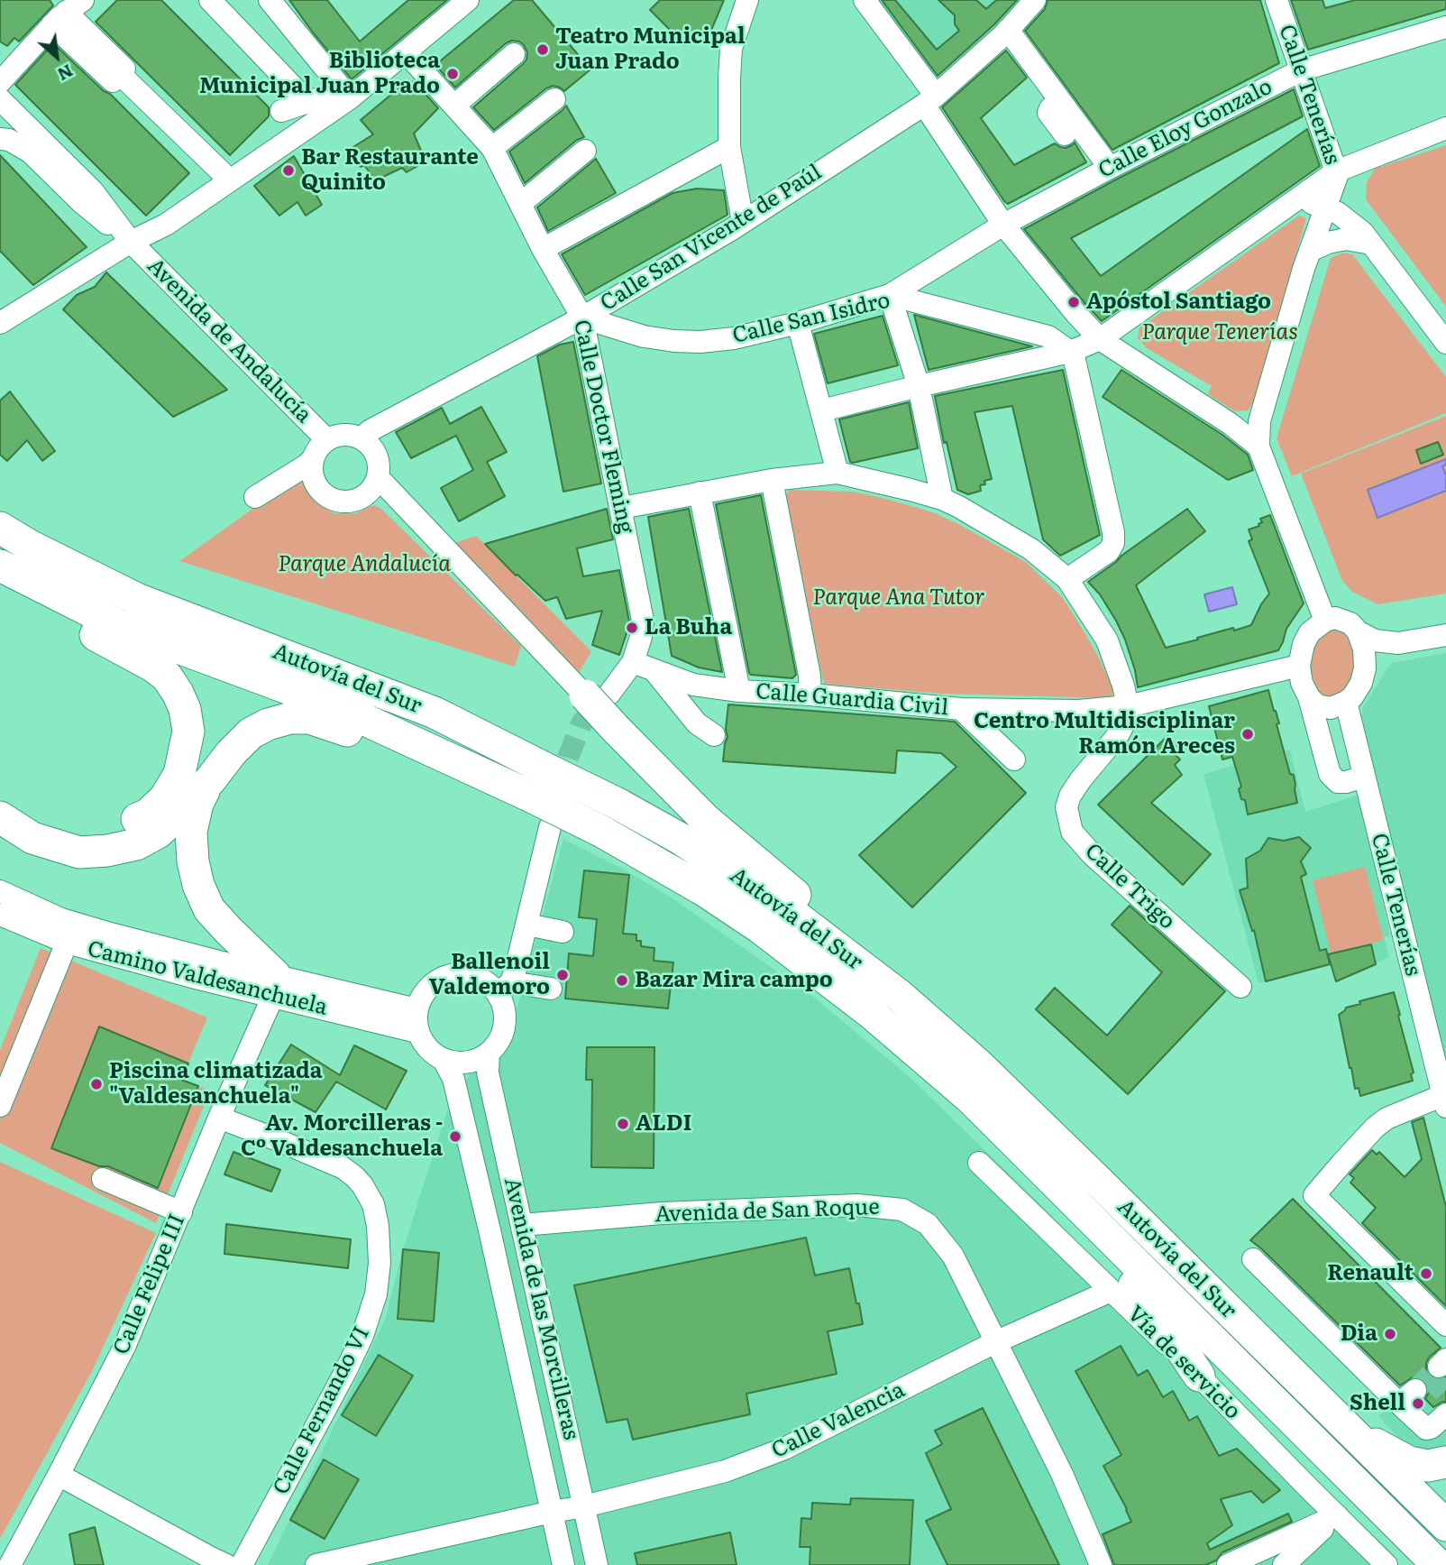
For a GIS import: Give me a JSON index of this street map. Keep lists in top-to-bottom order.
{
  "streets": {
    "highway": ["Autovía del Sur"],
    "street": [
      "Calle Tenerías",
      "Calle Eloy Gonzalo",
      "Calle San Vicente de Paúl",
      "Calle San Isidro",
      "Avenida de Andalucía",
      "Calle Doctor Fleming",
      "Calle Guardia Civil",
      "Calle Trigo",
      "Camino Valdesanchuela",
      "Avenida de San Roque",
      "Calle Felipe III",
      "Avenida de las Morcilleras",
      "Vía de servicio",
      "Calle Fernando VI",
      "Calle Valencia"
    ]
  },
  "crossings": [
    ["Calle Tenerías", "Calle Eloy Gonzalo"],
    ["Calle Tenerías", "Calle Guardia Civil"],
    ["Calle Eloy Gonzalo", "Calle San Isidro"],
    ["Calle San Vicente de Paúl", "Calle San Isidro"],
    ["Calle San Vicente de Paúl", "Avenida de Andalucía"],
    ["Calle San Vicente de Paúl", "Calle Doctor Fleming"],
    ["Calle San Isidro", "Calle Doctor Fleming"],
    ["Calle Doctor Fleming", "Calle Guardia Civil"],
    ["Calle Guardia Civil", "Calle Trigo"],
    ["Camino Valdesanchuela", "Calle Felipe III"],
    ["Camino Valdesanchuela", "Avenida de las Morcilleras"],
    ["Avenida de San Roque", "Avenida de las Morcilleras"],
    ["Avenida de San Roque", "Calle Valencia"],
    ["Calle Felipe III", "Calle Fernando VI"],
    ["Avenida de las Morcilleras", "Calle Valencia"],
    ["Vía de servicio", "Calle Valencia"]
  ],
  "parks": ["Parque Tenerías", "Parque Andalucía", "Parque Ana Tutor"],
  "places": [
    "Teatro Municipal Juan Prado",
    "Biblioteca Municipal Juan Prado",
    "Bar Restaurante Quinito",
    "Apóstol Santiago",
    "La Buha",
    "Centro Multidisciplinar Ramón Areces",
    "Ballenoil Valdemoro",
    "Bazar Mira campo",
    "Piscina climatizada \"Valdesanchuela\"",
    "ALDI",
    "Av. Morcilleras - Cº Valdesanchuela",
    "Renault",
    "Dia",
    "Shell"
  ],
  "north": "bottom right"
}
